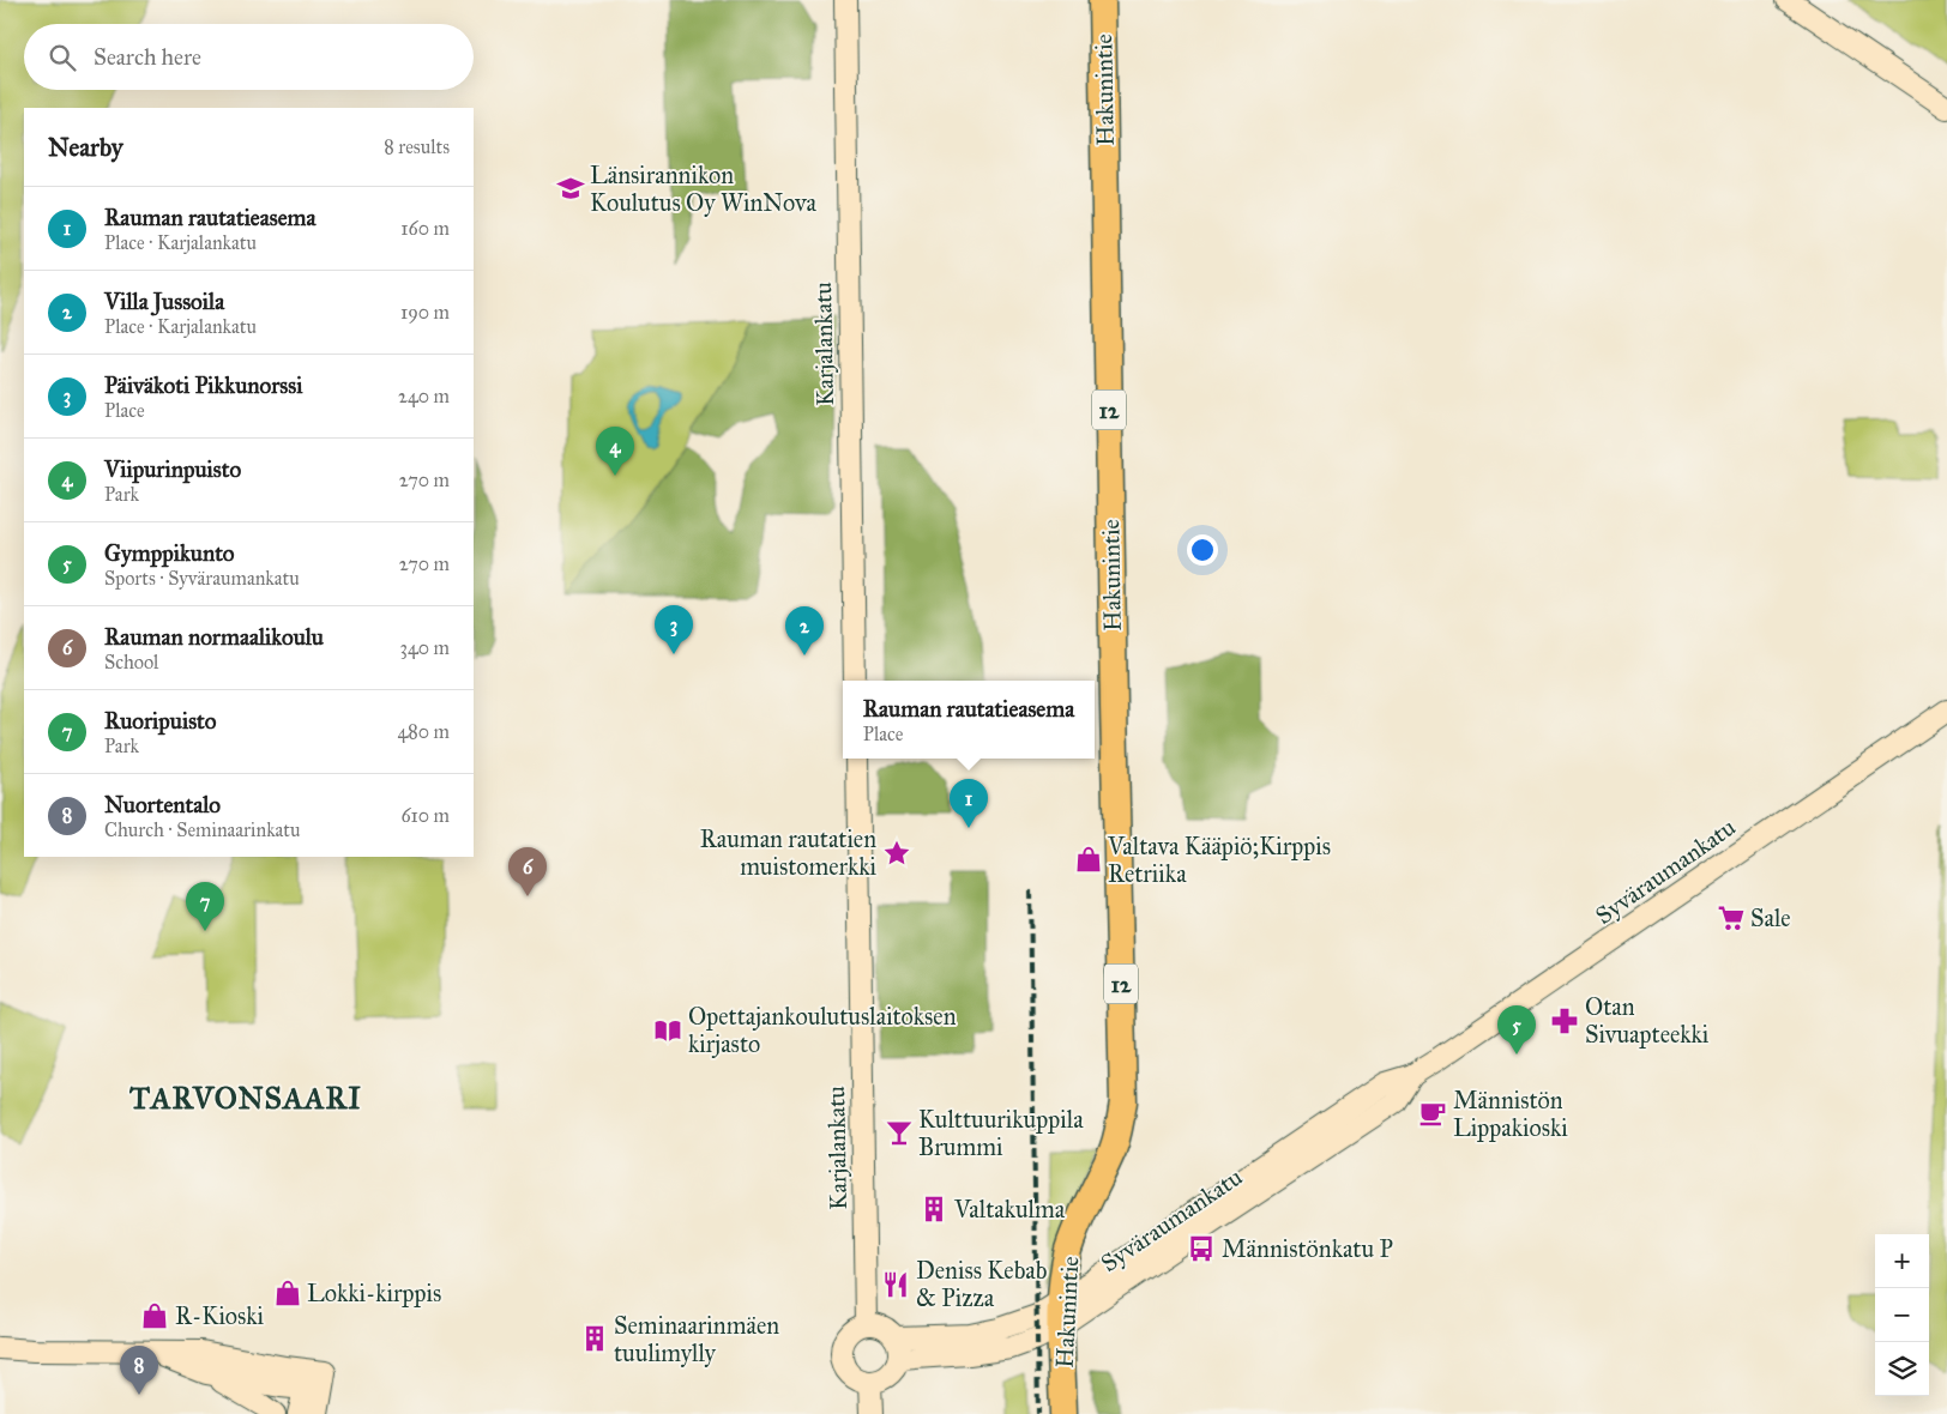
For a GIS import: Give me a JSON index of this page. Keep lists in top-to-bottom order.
{
  "streets": {
    "highway": ["Hakunintie", "12"],
    "main road": ["Karjalankatu", "Syväraumankatu"]
  },
  "crossings": [
    ["Hakunintie", "Syväraumankatu"],
    ["Karjalankatu", "Syväraumankatu"]
  ],
  "districts": ["TARVONSAARI"],
  "places": {
    "school or university": ["Länsirannikon Koulutus Oy WinNova"],
    "place": ["Rauman rautatien muistomerkki"],
    "shop": ["Valtava Kääpiö;Kirppis Retriika", "Lokki-kirppis", "R-Kioski"],
    "supermarket": ["Sale"],
    "pharmacy": ["Otan Sivuapteekki"],
    "library": ["Opettajankoulutuslaitoksen kirjasto"],
    "cafe": ["Männistön Lippakioski"],
    "bar": ["Kulttuurikuppila Brummi"],
    "building": ["Valtakulma", "Seminaarinmäen tuulimylly"],
    "bus stop": ["Männistönkatu P"],
    "restaurant": ["Deniss Kebab & Pizza"]
  },
  "page": {
    "search": "Search here",
    "heading": ["Nearby", "8 results"],
    "list": [
      {
        "mark": "1",
        "name": "Rauman rautatieasema",
        "note": "Place · Karjalankatu",
        "value": "160 m"
      },
      {
        "mark": "2",
        "name": "Villa Jussoila",
        "note": "Place · Karjalankatu",
        "value": "190 m"
      },
      {
        "mark": "3",
        "name": "Päiväkoti Pikkunorssi",
        "note": "Place",
        "value": "240 m"
      },
      {
        "mark": "4",
        "name": "Viipurinpuisto",
        "note": "Park",
        "value": "270 m"
      },
      {
        "mark": "5",
        "name": "Gymppikunto",
        "note": "Sports · Syväraumankatu",
        "value": "270 m"
      },
      {
        "mark": "6",
        "name": "Rauman normaalikoulu",
        "note": "School",
        "value": "340 m"
      },
      {
        "mark": "7",
        "name": "Ruoripuisto",
        "note": "Park",
        "value": "480 m"
      },
      {
        "mark": "8",
        "name": "Nuortentalo",
        "note": "Church · Seminaarinkatu",
        "value": "610 m"
      }
    ],
    "pins": [
      "4",
      "3",
      "2",
      "1",
      "6",
      "7",
      "5",
      "8"
    ],
    "popup": ["Rauman rautatieasema", "Place"],
    "map_buttons": ["+", "−"]
  }
}
